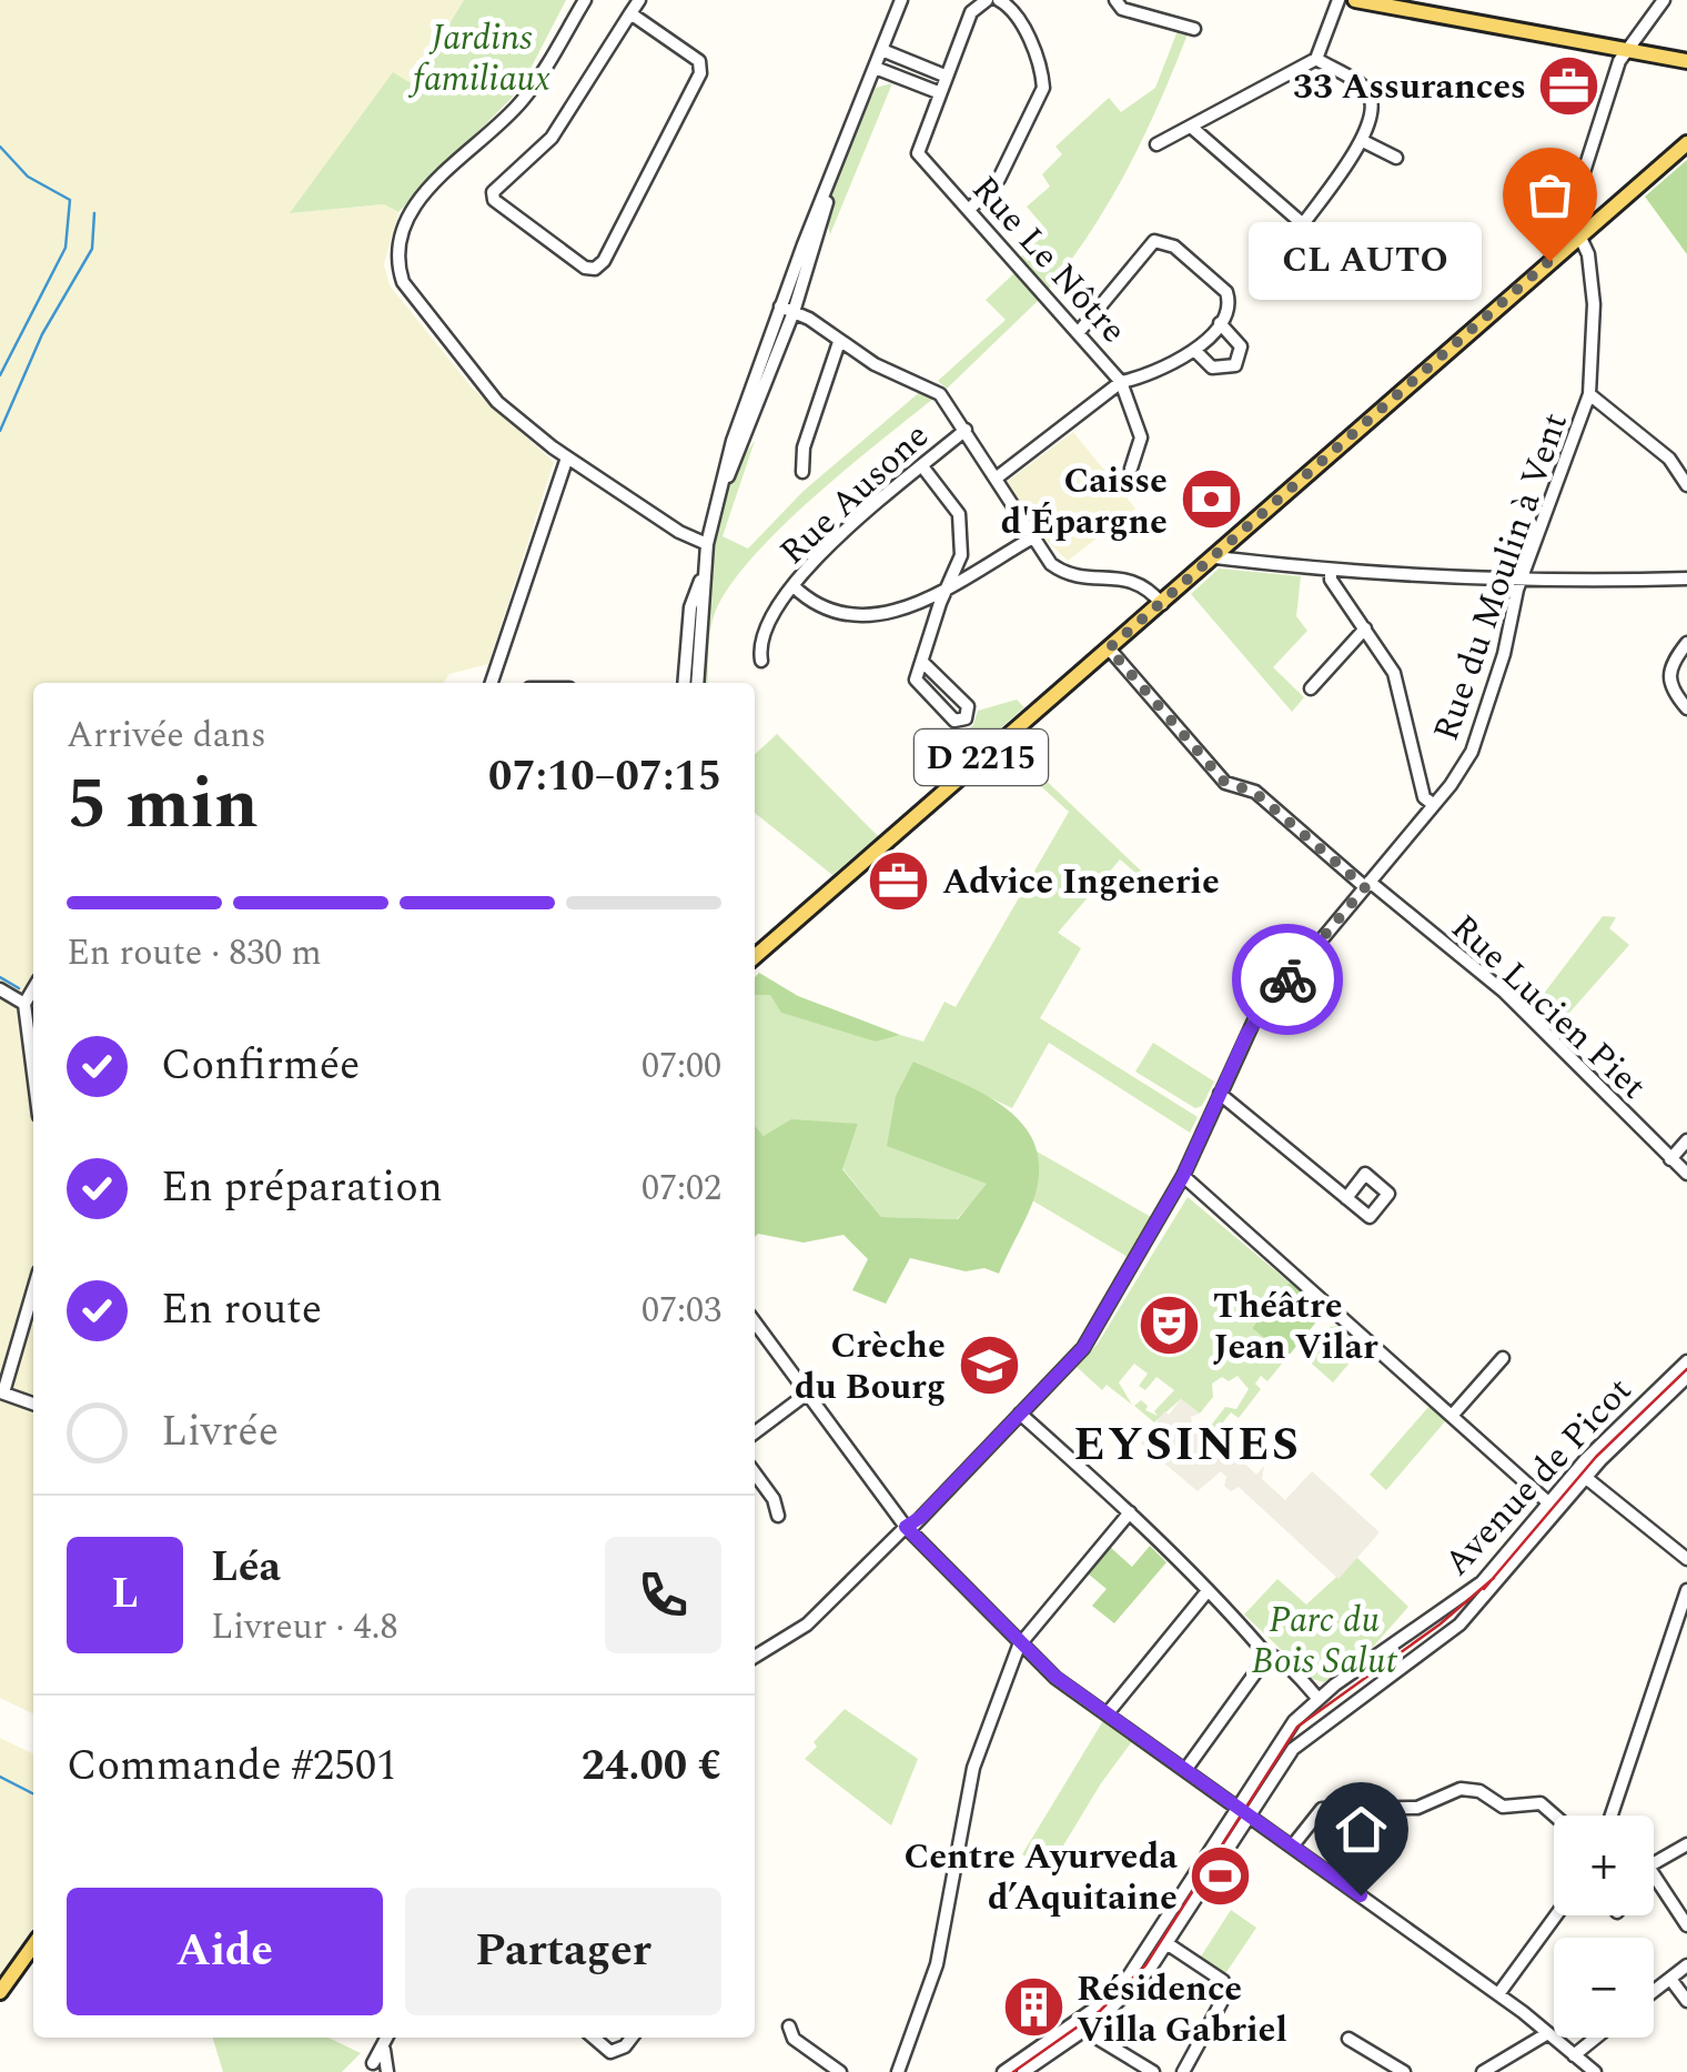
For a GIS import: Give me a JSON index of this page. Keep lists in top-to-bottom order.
{
  "streets": {
    "main road": ["D 2215"],
    "street": [
      "Rue Le Nôtre",
      "Rue Ausone",
      "Rue du Moulin à Vent",
      "Rue Lucien Piet",
      "Avenue de Picot"
    ]
  },
  "crossings": [
    ["Rue du Moulin à Vent", "D 2215"],
    ["Rue du Moulin à Vent", "Rue Lucien Piet"],
    ["D 2215", "Rue Lucien Piet"]
  ],
  "districts": ["EYSINES"],
  "parks": ["Jardins familiaux", "Parc du Bois Salut"],
  "places": {
    "office": ["33 Assurances", "Advice Ingenerie"],
    "other": ["CL AUTO"],
    "bank": ["Caisse d'Épargne"],
    "theatre": ["Théâtre Jean Vilar"],
    "school or university": ["Crèche du Bourg"],
    "sports": ["Centre Ayurveda d’Aquitaine"],
    "building": ["Résidence Villa Gabriel"]
  },
  "page": {
    "bubble": "CL AUTO",
    "heading": ["5 min", "Arrivée dans", "07:10–07:15"],
    "panel": [
      "Léa",
      "Livreur · 4.8",
      "Commande #2501",
      "24.00 €"
    ],
    "bar": "En route · 830 m",
    "list": [
      ["Confirmée", "07:00"],
      ["En préparation", "07:02"],
      ["En route", "07:03"],
      "Livrée"
    ],
    "round": "L",
    "map_buttons": ["+", "−"],
    "buttons": ["Aide", "Partager"]
  }
}
